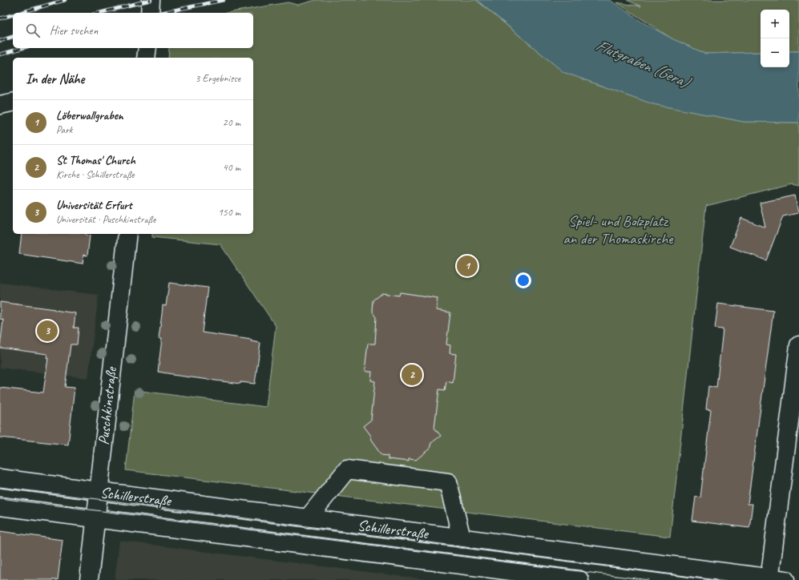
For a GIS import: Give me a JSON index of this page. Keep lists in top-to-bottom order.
{
  "streets": {
    "main road": ["Puschkinstraße", "Schillerstraße"]
  },
  "crossings": [
    ["Puschkinstraße", "Schillerstraße"]
  ],
  "water": ["Flutgraben (Gera)"],
  "parks": ["Spiel- und Bolzplatz an der Thomaskirche"],
  "page": {
    "map_buttons": ["+", "−"],
    "search": "Hier suchen",
    "heading": ["In der Nähe", "3 Ergebnisse"],
    "list": [
      {
        "mark": "1",
        "name": "Löberwallgraben",
        "note": "Park",
        "value": "20 m"
      },
      {
        "mark": "2",
        "name": "St Thomas' Church",
        "note": "Kirche · Schillerstraße",
        "value": "40 m"
      },
      {
        "mark": "3",
        "name": "Universität Erfurt",
        "note": "Universität · Puschkinstraße",
        "value": "150 m"
      }
    ],
    "pins": ["1", "3", "2"]
  }
}
